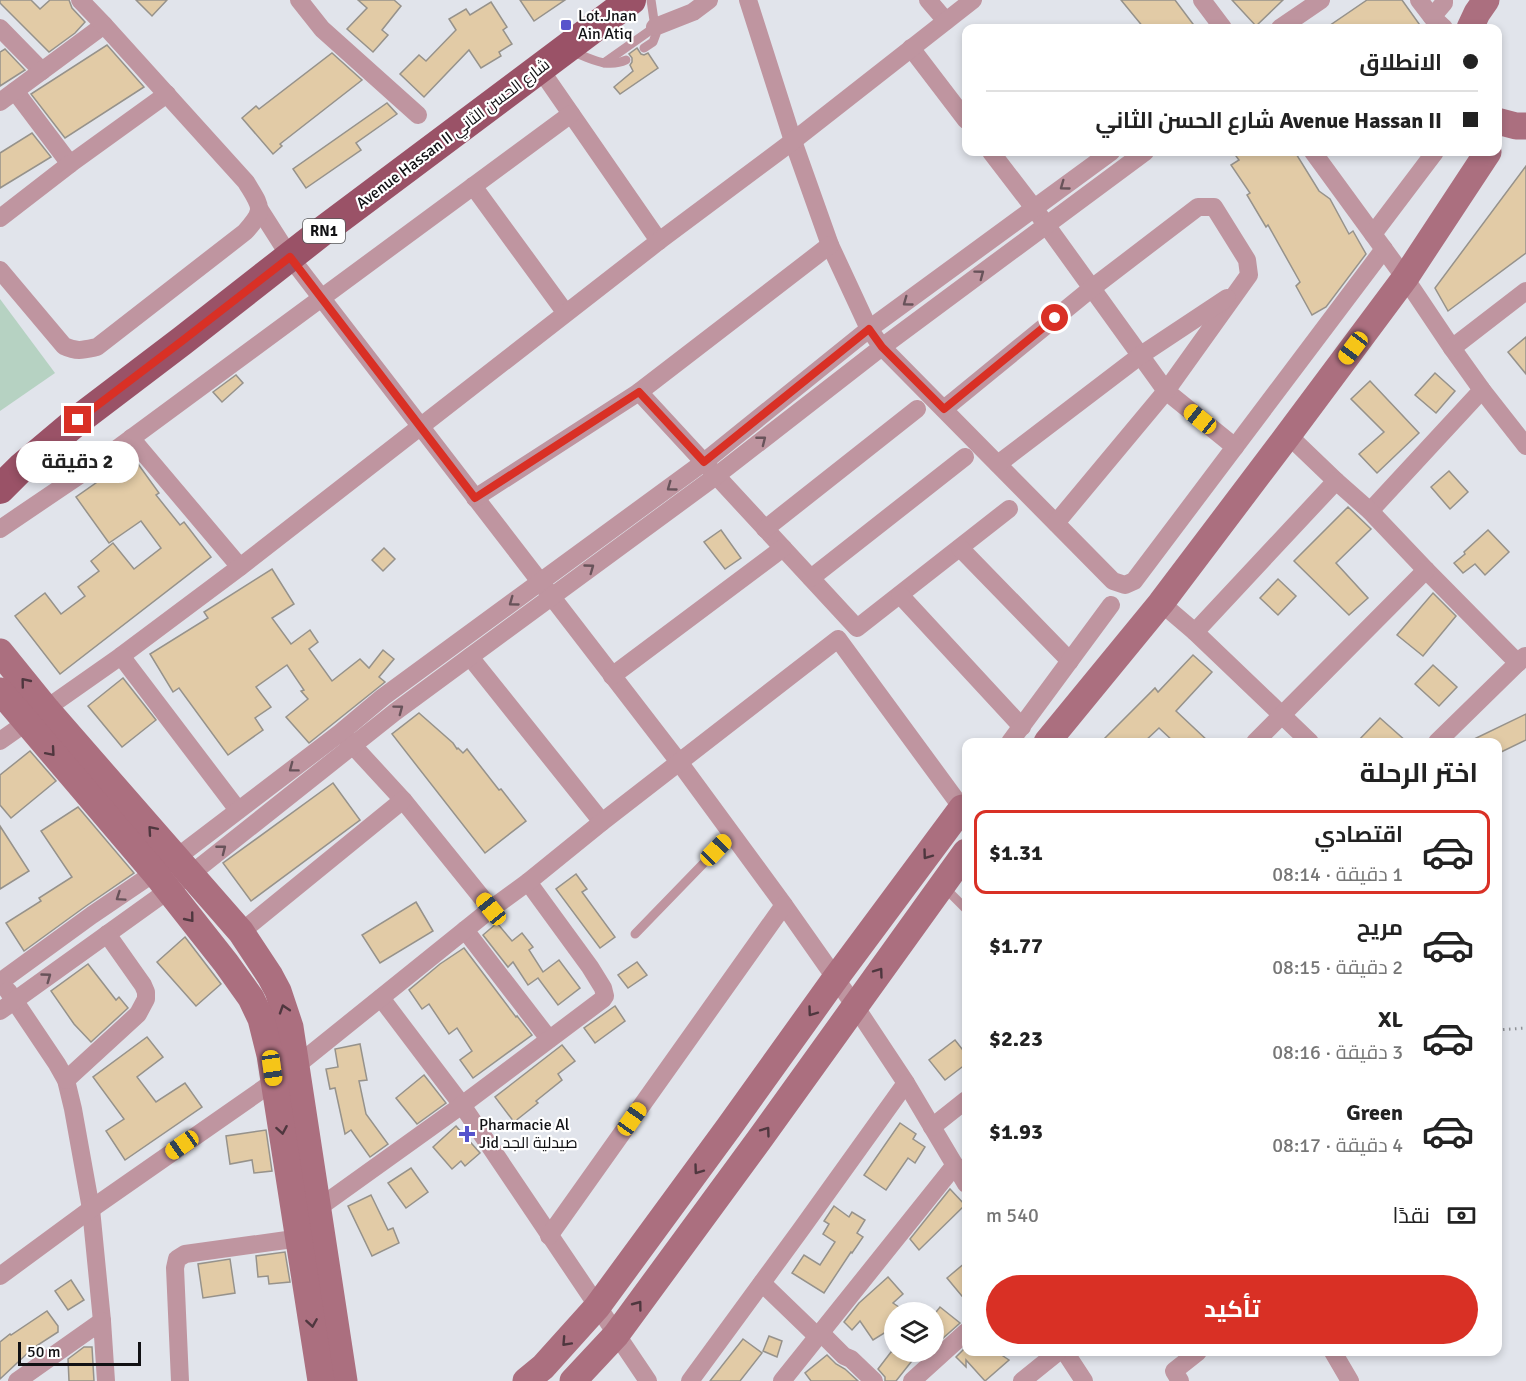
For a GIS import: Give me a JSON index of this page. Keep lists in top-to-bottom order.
{
  "streets": {
    "main road": ["Avenue Hassan II شارع الحسن الثاني", "RN1"]
  },
  "places": {
    "transit": ["Lot.Jnan Ain Atiq"],
    "health": ["Pharmacie Al Jid صيدلية الجد"]
  },
  "scale_bar": "50 m",
  "page": {
    "banner": ["الانطلاق", "Avenue Hassan II شارع الحسن الثاني"],
    "bubble": "2 دقيقة",
    "heading": "اختر الرحلة",
    "list": [
      {
        "name": "اقتصادي",
        "note": "1 دقيقة · 08:14",
        "value": "$1.31"
      },
      {
        "name": "مريح",
        "note": "2 دقيقة · 08:15",
        "value": "$1.77"
      },
      {
        "name": "XL",
        "note": "3 دقيقة · 08:16",
        "value": "$2.23"
      },
      {
        "name": "Green",
        "note": "4 دقيقة · 08:17",
        "value": "$1.93"
      }
    ],
    "pay": ["نقدًا", "540 m"],
    "buttons": "تأكيد",
    "scale": "50 m"
  }
}
